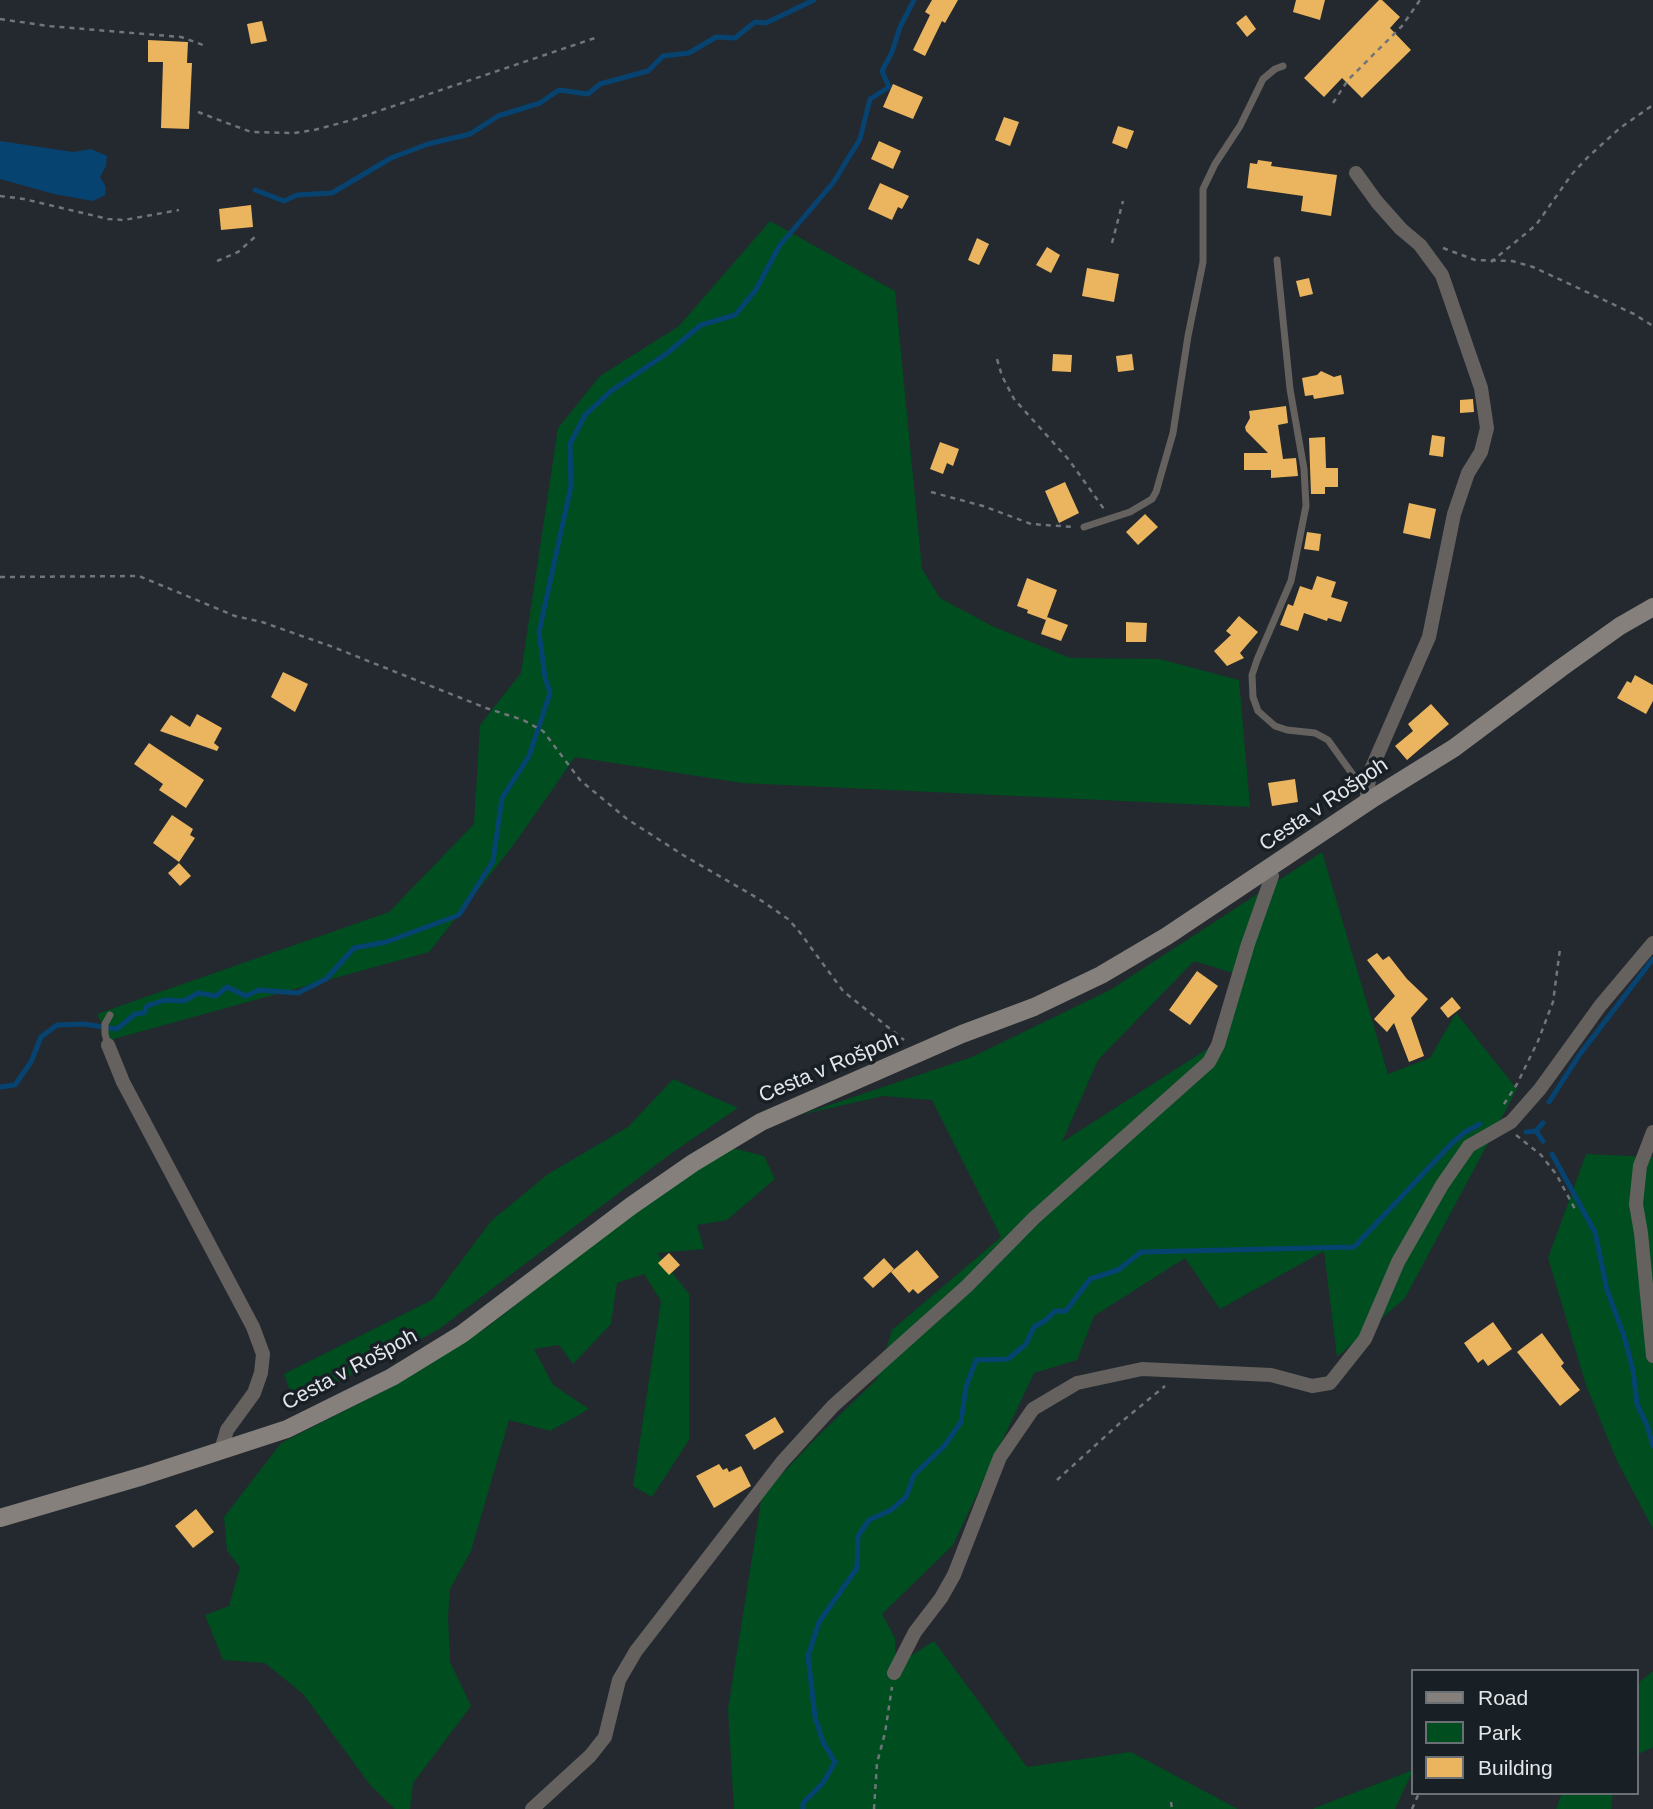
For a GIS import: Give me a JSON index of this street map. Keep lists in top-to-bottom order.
{
  "streets": {
    "street": ["Cesta v Rošpoh"]
  },
  "legend": ["Road", "Park", "Building"]
}
